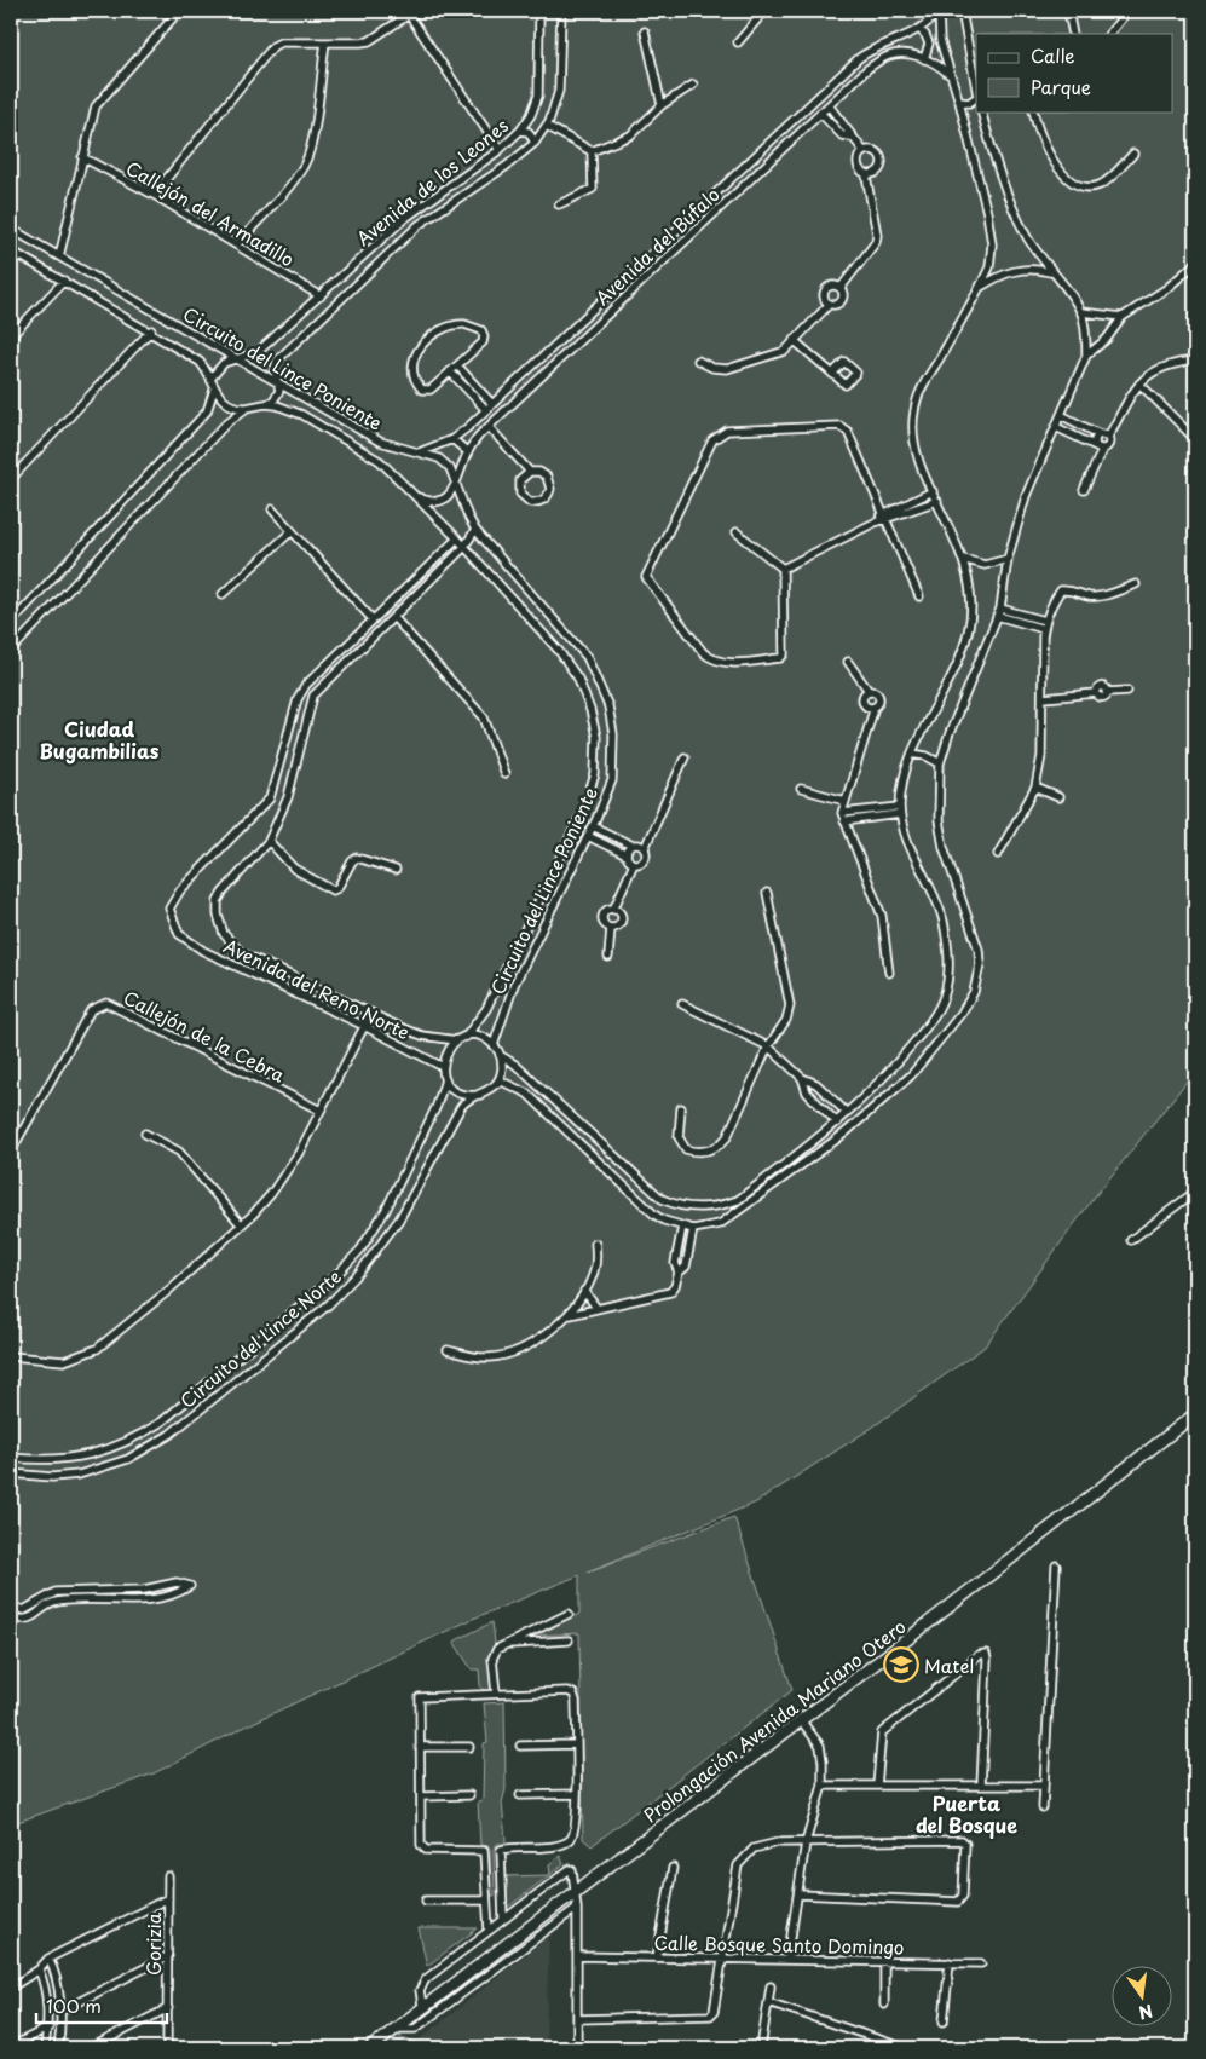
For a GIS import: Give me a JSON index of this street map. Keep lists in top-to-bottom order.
{
  "streets": {
    "street": [
      "Avenida de los Leones",
      "Callejón del Armadillo",
      "Avenida del Búfalo",
      "Circuito del Lince Poniente",
      "Avenida del Reno Norte",
      "Callejón de la Cebra",
      "Circuito del Lince Norte",
      "Prolongación Avenida Mariano Otero",
      "Gorizia",
      "Calle Bosque Santo Domingo"
    ]
  },
  "crossings": [
    ["Avenida de los Leones", "Callejón del Armadillo"],
    ["Avenida de los Leones", "Circuito del Lince Poniente"],
    ["Avenida del Búfalo", "Circuito del Lince Poniente"],
    ["Circuito del Lince Poniente", "Avenida del Reno Norte"],
    ["Circuito del Lince Poniente", "Circuito del Lince Norte"],
    ["Avenida del Reno Norte", "Circuito del Lince Norte"]
  ],
  "districts": ["Ciudad Bugambilias", "Puerta del Bosque"],
  "places": {
    "school or university": ["Matel"]
  },
  "legend": ["Calle", "Parque"],
  "scale_bar": "100 m",
  "north": "bottom"
}
